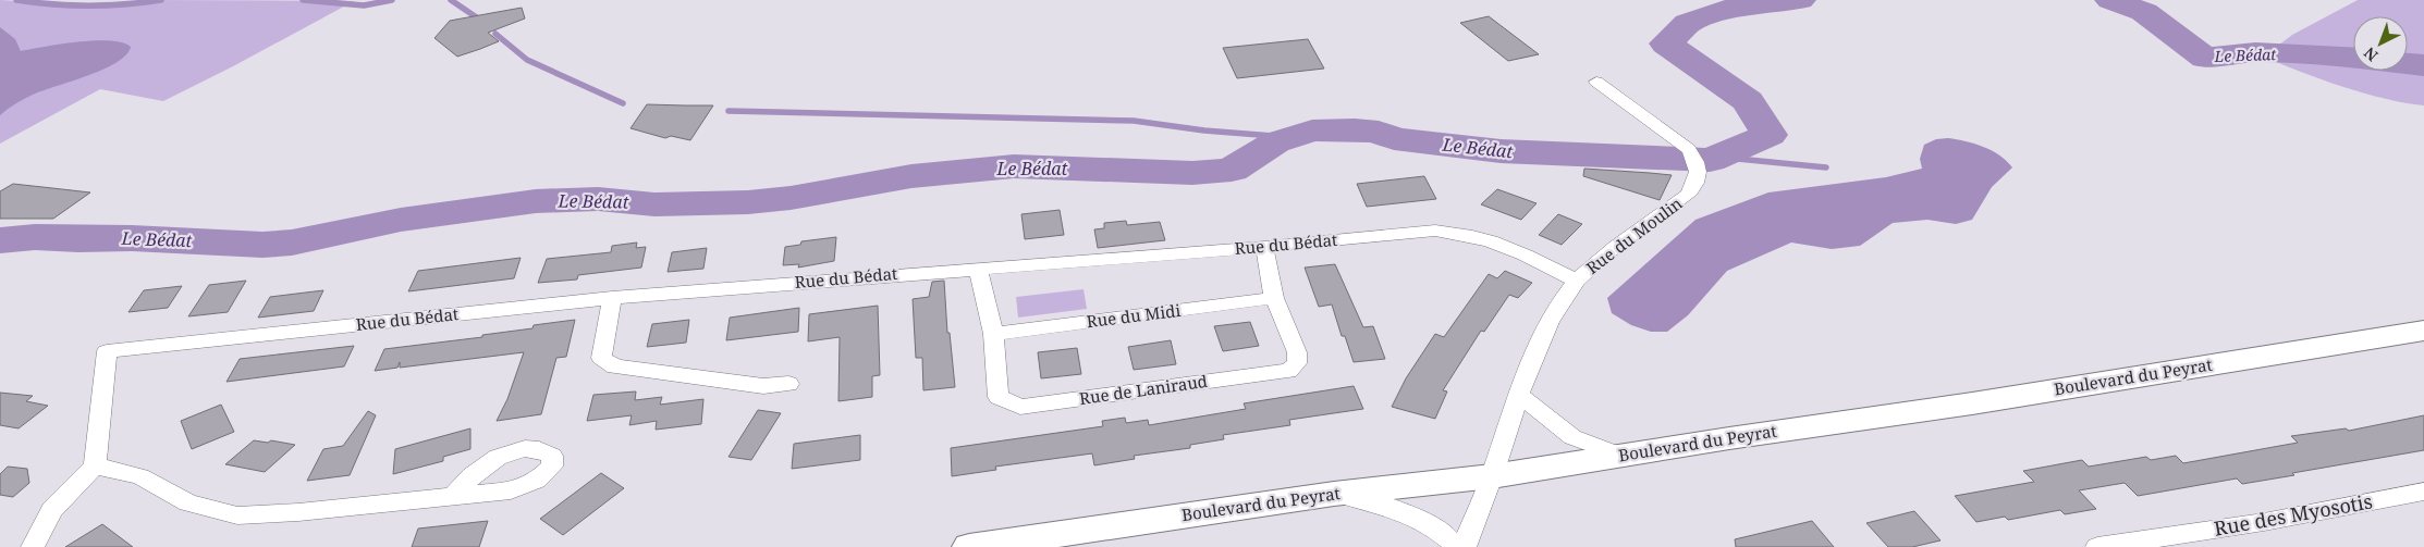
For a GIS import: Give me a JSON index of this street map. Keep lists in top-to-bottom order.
{
  "streets": {
    "main road": ["Boulevard du Peyrat"],
    "street": [
      "Rue du Moulin",
      "Rue du Bédat",
      "Rue du Midi",
      "Rue de Laniraud",
      "Rue des Myosotis"
    ]
  },
  "crossings": [
    ["Rue du Moulin", "Rue du Bédat"],
    ["Rue du Moulin", "Boulevard du Peyrat"],
    ["Rue du Bédat", "Rue de Laniraud"],
    ["Rue du Midi", "Rue de Laniraud"]
  ],
  "water": ["Le Bédat"],
  "north": "bottom left"
}
